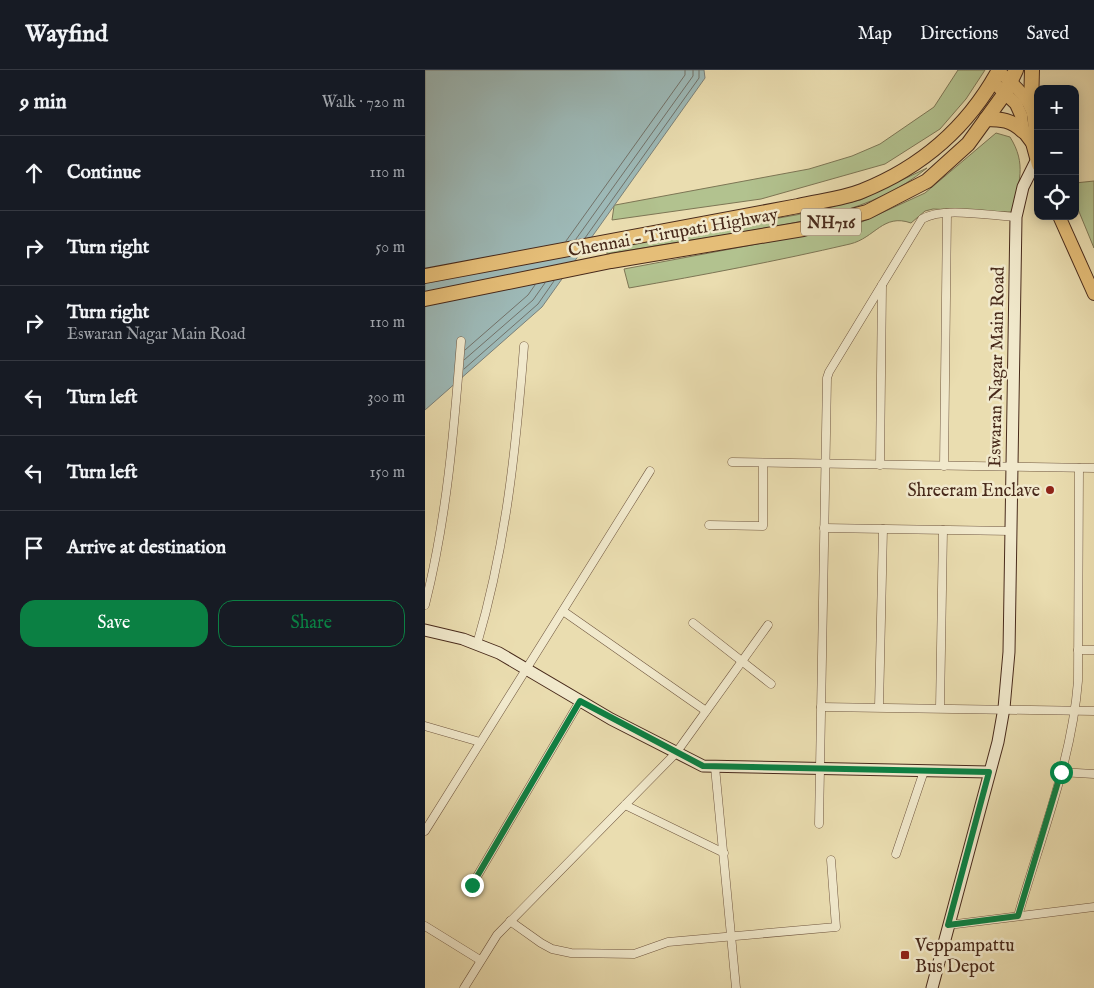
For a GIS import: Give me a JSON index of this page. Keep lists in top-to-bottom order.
{
  "streets": {
    "highway": ["NH716", "Chennai - Tirupati Highway"],
    "street": ["Eswaran Nagar Main Road"]
  },
  "places": {
    "other": ["Shreeram Enclave"],
    "transit": ["Veppampattu Bus Depot"]
  },
  "page": {
    "header": "Wayfind",
    "nav": ["Map", "Directions", "Saved"],
    "heading": ["9 min", "Walk · 720 m"],
    "map_buttons": ["+", "−"],
    "list": [
      ["Continue", "110 m"],
      ["Turn right", "50 m"],
      ["Turn right", "Eswaran Nagar Main Road", "110 m"],
      ["Turn left", "300 m"],
      ["Turn left", "150 m"],
      "Arrive at destination"
    ],
    "buttons": ["Save", "Share"]
  }
}
